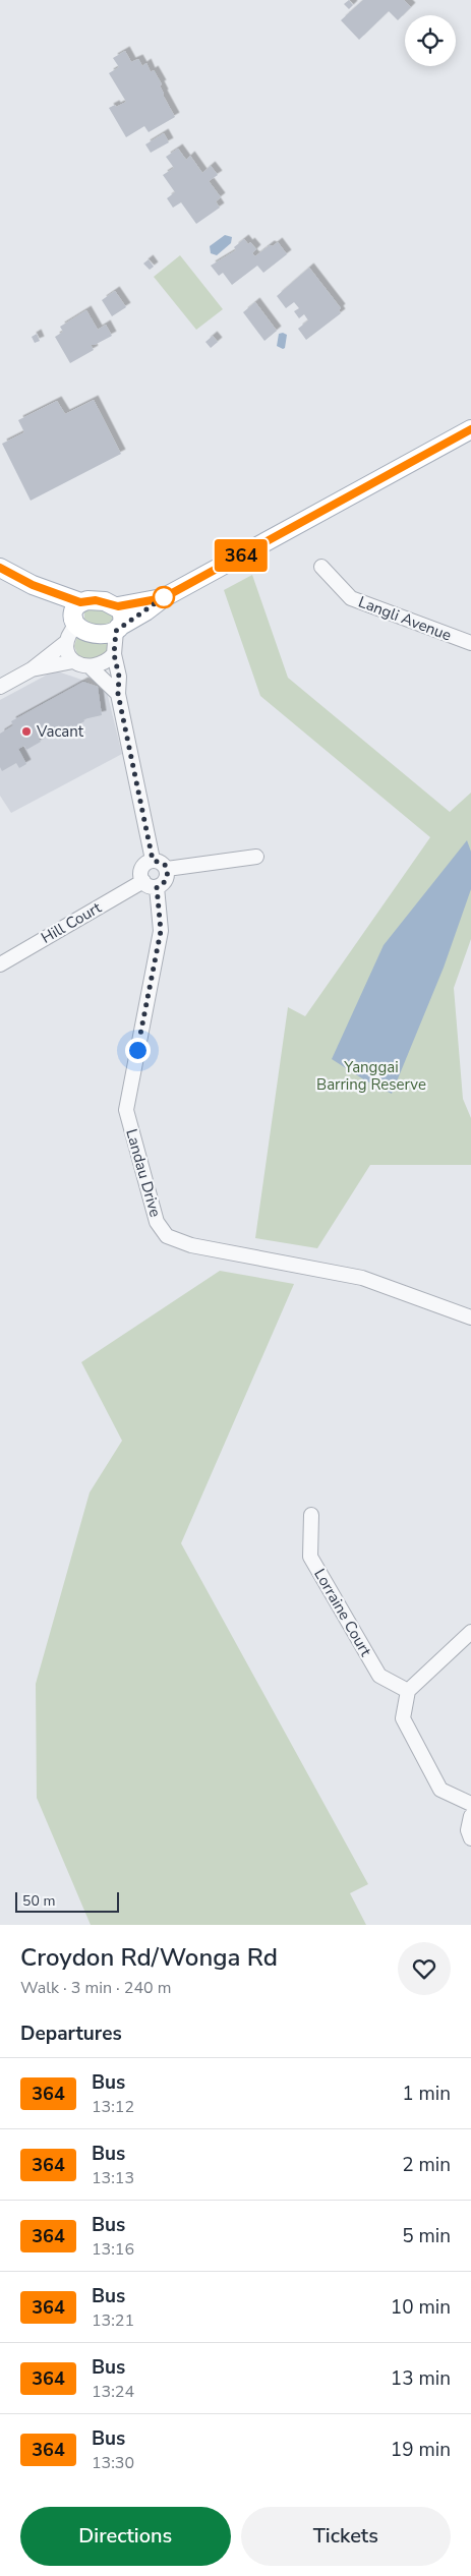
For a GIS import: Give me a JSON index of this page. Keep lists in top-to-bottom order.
{
  "streets": {
    "street": [
      "Langli Avenue",
      "Hill Court",
      "Landau Drive",
      "Lorraine Court"
    ]
  },
  "crossings": [
    ["Hill Court", "Landau Drive"]
  ],
  "parks": ["Yanggai Barring Reserve"],
  "places": ["Vacant"],
  "lines": ["bus line 364"],
  "scale_bar": "50 m",
  "page": {
    "on_map": "364",
    "scale": "50 m",
    "heading": [
      ["Croydon Rd/Wonga Rd", "Walk · 3 min · 240 m"],
      "Departures"
    ],
    "list": [
      {
        "mark": "364",
        "name": "Bus",
        "note": "13:12",
        "value": "1 min"
      },
      {
        "mark": "364",
        "name": "Bus",
        "note": "13:13",
        "value": "2 min"
      },
      {
        "mark": "364",
        "name": "Bus",
        "note": "13:16",
        "value": "5 min"
      },
      {
        "mark": "364",
        "name": "Bus",
        "note": "13:21",
        "value": "10 min"
      },
      {
        "mark": "364",
        "name": "Bus",
        "note": "13:24",
        "value": "13 min"
      },
      {
        "mark": "364",
        "name": "Bus",
        "note": "13:30",
        "value": "19 min"
      }
    ],
    "buttons": ["Directions", "Tickets"]
  }
}
